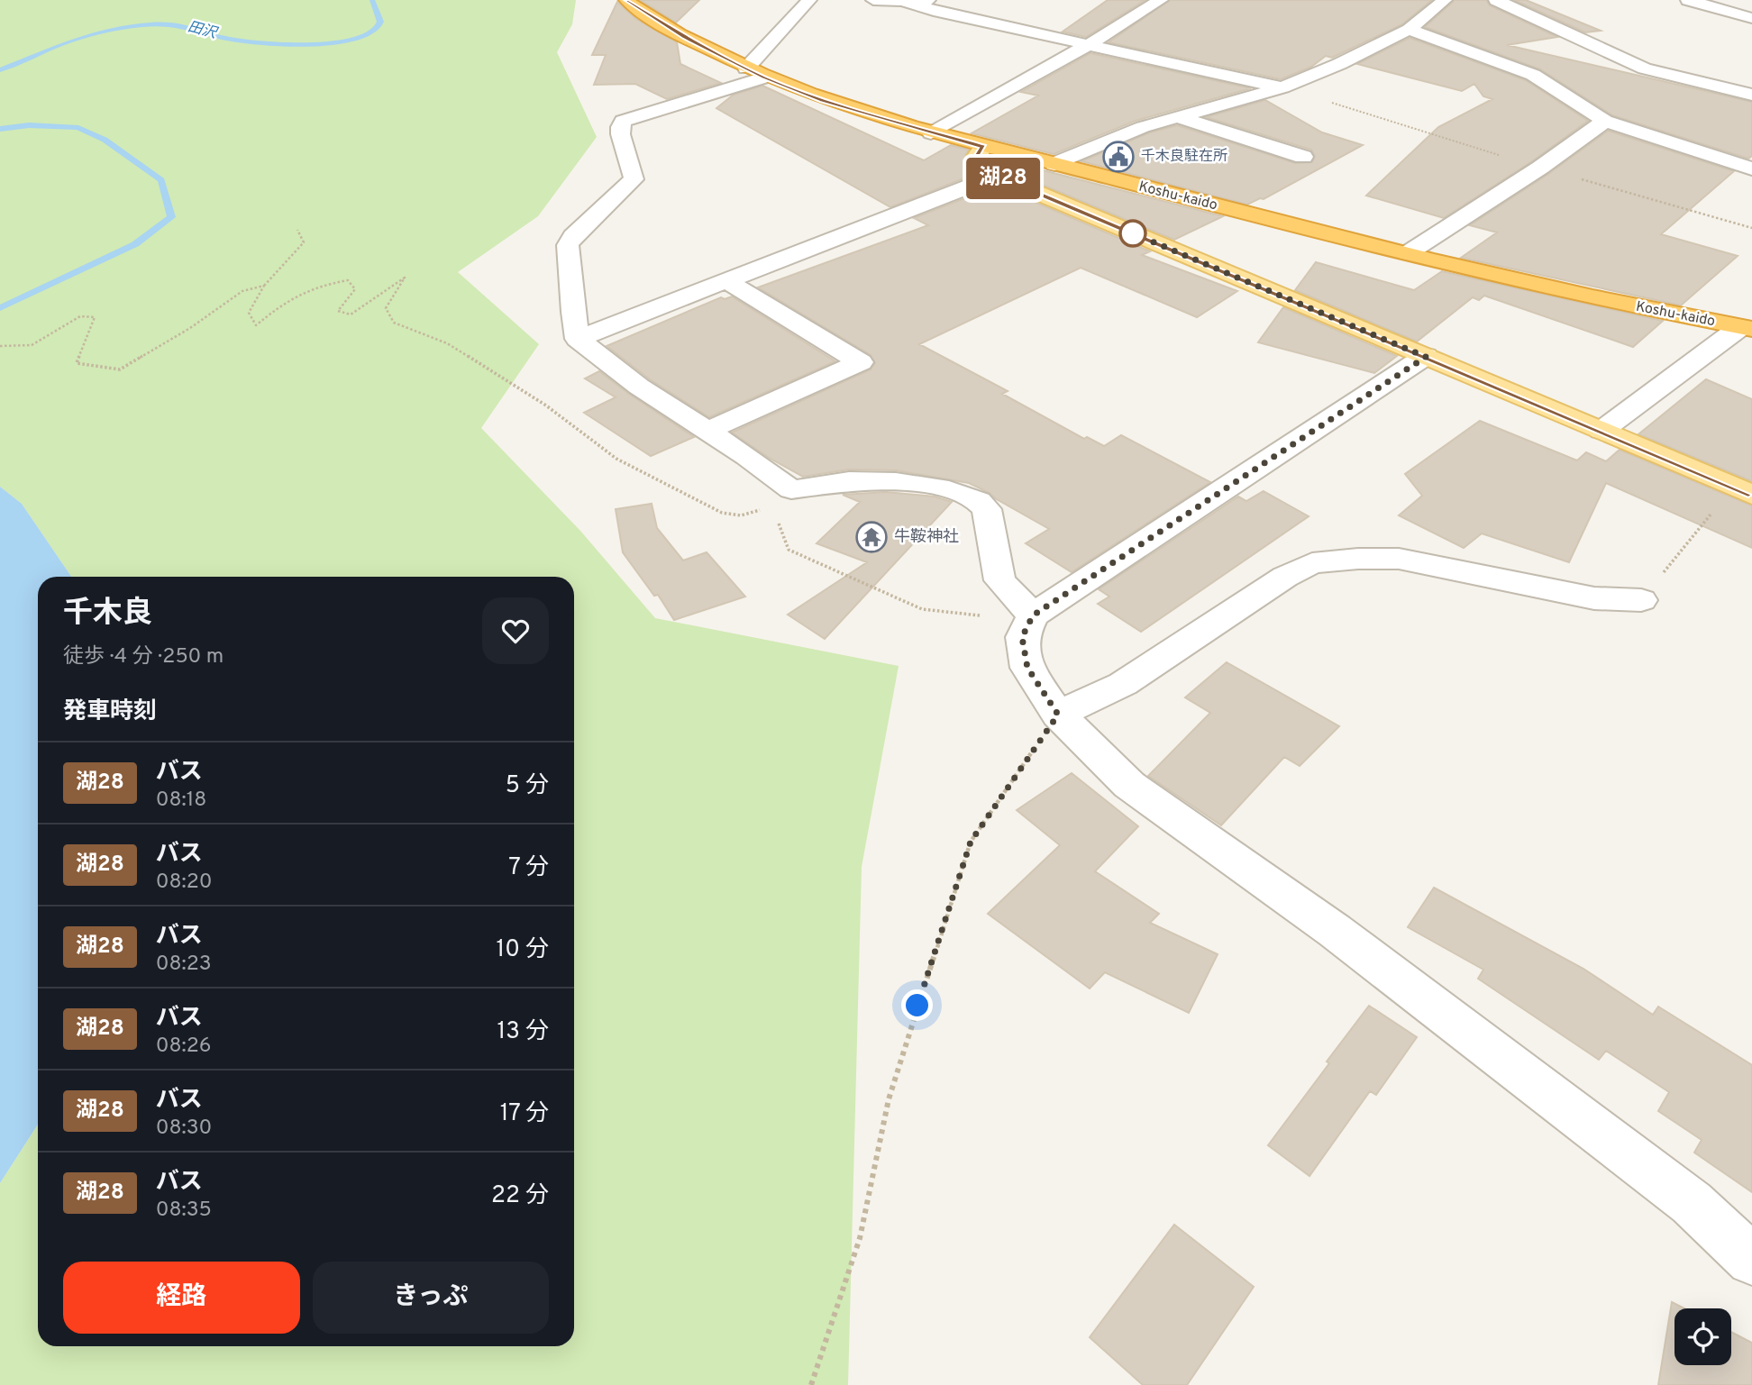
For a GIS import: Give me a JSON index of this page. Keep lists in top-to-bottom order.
{
  "streets": {
    "highway": ["Koshu-kaido"]
  },
  "water": ["田沢"],
  "places": {
    "public building": ["千木良駐在所"],
    "temple": ["牛鞍神社"]
  },
  "lines": ["bus line 湖28"],
  "page": {
    "on_map": "湖28",
    "heading": [
      ["千木良", "徒歩 · 4 分 · 250 m"],
      "発車時刻"
    ],
    "list": [
      {
        "mark": "湖28",
        "name": "バス",
        "note": "08:18",
        "value": "5 分"
      },
      {
        "mark": "湖28",
        "name": "バス",
        "note": "08:20",
        "value": "7 分"
      },
      {
        "mark": "湖28",
        "name": "バス",
        "note": "08:23",
        "value": "10 分"
      },
      {
        "mark": "湖28",
        "name": "バス",
        "note": "08:26",
        "value": "13 分"
      },
      {
        "mark": "湖28",
        "name": "バス",
        "note": "08:30",
        "value": "17 分"
      },
      {
        "mark": "湖28",
        "name": "バス",
        "note": "08:35",
        "value": "22 分"
      }
    ],
    "buttons": ["経路", "きっぷ"]
  }
}
